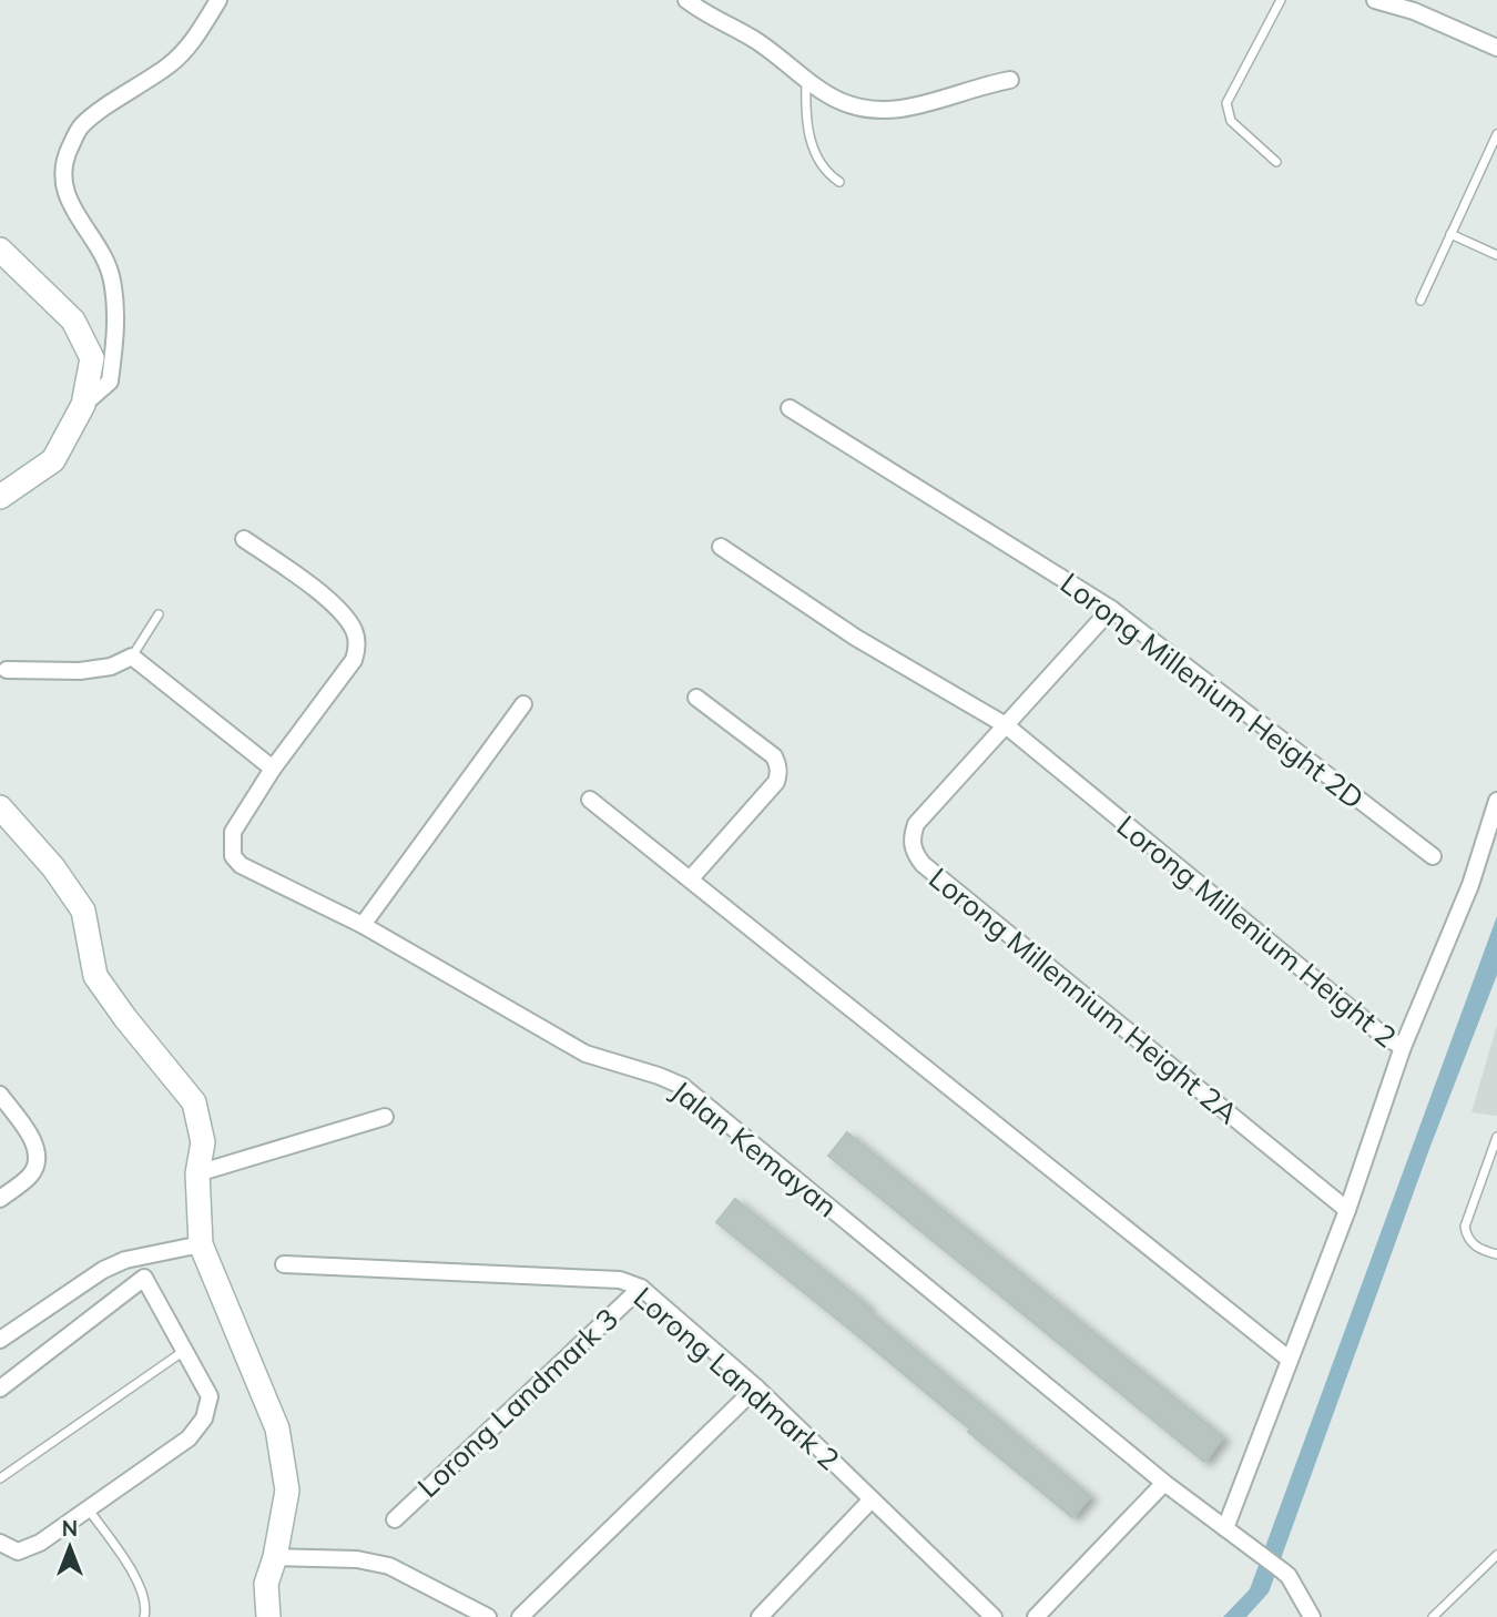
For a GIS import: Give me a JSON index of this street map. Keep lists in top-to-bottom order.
{
  "streets": {
    "street": [
      "Lorong Millenium Height 2D",
      "Lorong Millenium Height 2",
      "Lorong Millennium Height 2A",
      "Jalan Kemayan",
      "Lorong Landmark 2",
      "Lorong Landmark 3"
    ]
  },
  "crossings": [
    ["Lorong Millenium Height 2", "Lorong Millennium Height 2A"],
    ["Lorong Millenium Height 2", "Jalan Kemayan"],
    ["Lorong Landmark 2", "Lorong Landmark 3"]
  ],
  "north": "top"
}
